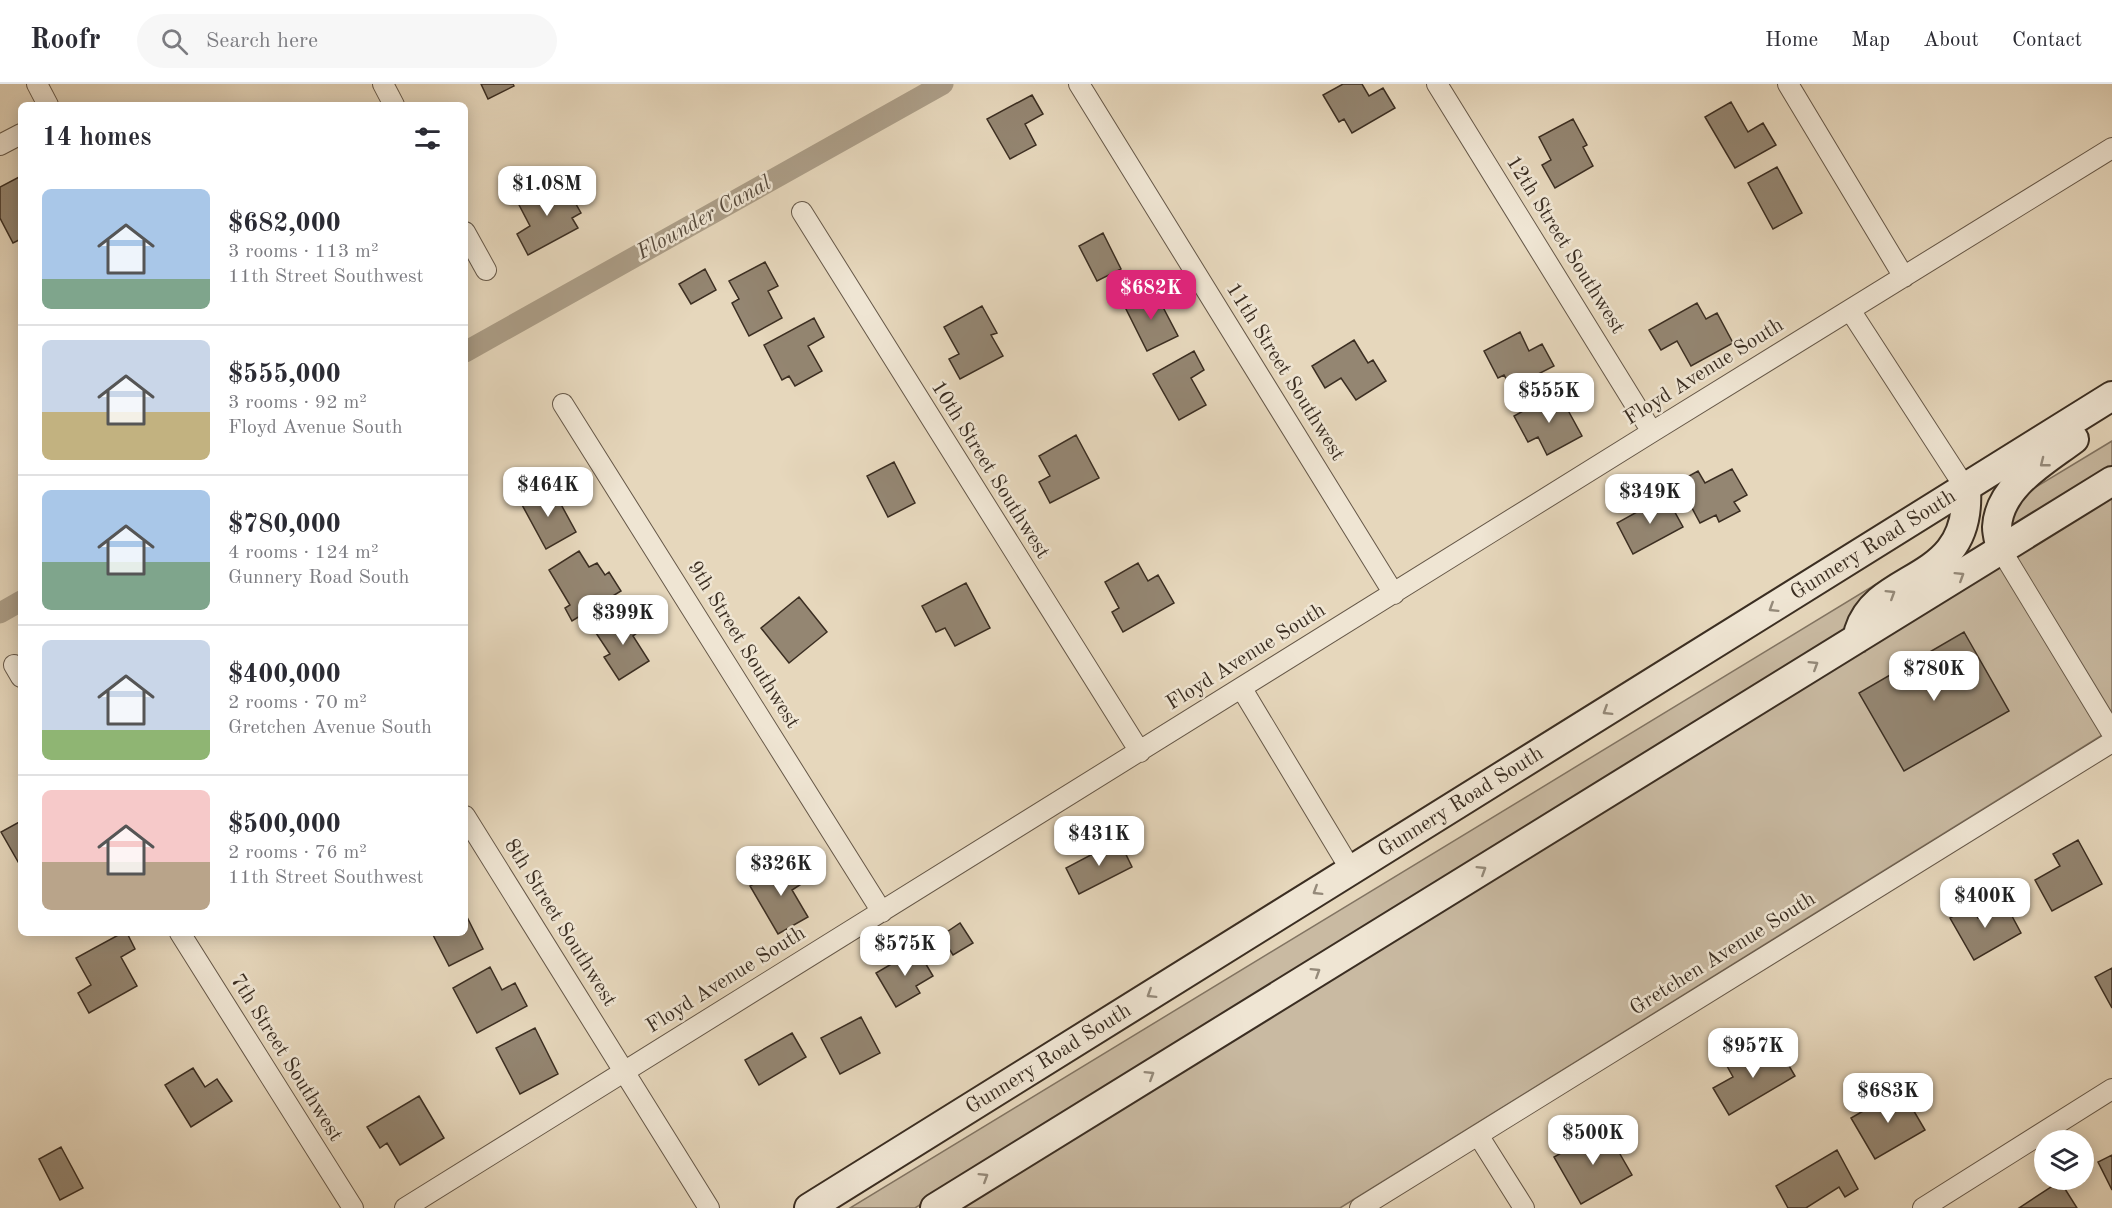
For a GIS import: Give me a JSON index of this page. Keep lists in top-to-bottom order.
{
  "streets": {
    "main road": ["Gunnery Road South"],
    "street": [
      "12th Street Southwest",
      "11th Street Southwest",
      "Floyd Avenue South",
      "10th Street Southwest",
      "9th Street Southwest",
      "8th Street Southwest",
      "Gretchen Avenue South",
      "7th Street Southwest"
    ]
  },
  "crossings": [
    ["12th Street Southwest", "Floyd Avenue South"],
    ["11th Street Southwest", "Floyd Avenue South"],
    ["Floyd Avenue South", "10th Street Southwest"],
    ["Floyd Avenue South", "9th Street Southwest"],
    ["Floyd Avenue South", "8th Street Southwest"]
  ],
  "water": ["Flounder Canal"],
  "page": {
    "header": "Roofr",
    "search": "Search here",
    "nav": [
      "Home",
      "Map",
      "About",
      "Contact"
    ],
    "heading": "14 homes",
    "price": [
      "$1.08M",
      "$682K",
      "$555K",
      "$464K",
      "$349K",
      "$399K",
      "$780K",
      "$431K",
      "$326K",
      "$400K",
      "$575K",
      "$957K",
      "$683K",
      "$500K"
    ],
    "list": [
      {
        "name": "$682,000",
        "note": "3 rooms · 113 m² · 11th Street Southwest"
      },
      {
        "name": "$555,000",
        "note": "3 rooms · 92 m² · Floyd Avenue South"
      },
      {
        "name": "$780,000",
        "note": "4 rooms · 124 m² · Gunnery Road South"
      },
      {
        "name": "$400,000",
        "note": "2 rooms · 70 m² · Gretchen Avenue South"
      },
      {
        "name": "$500,000",
        "note": "2 rooms · 76 m² · 11th Street Southwest"
      }
    ]
  }
}
